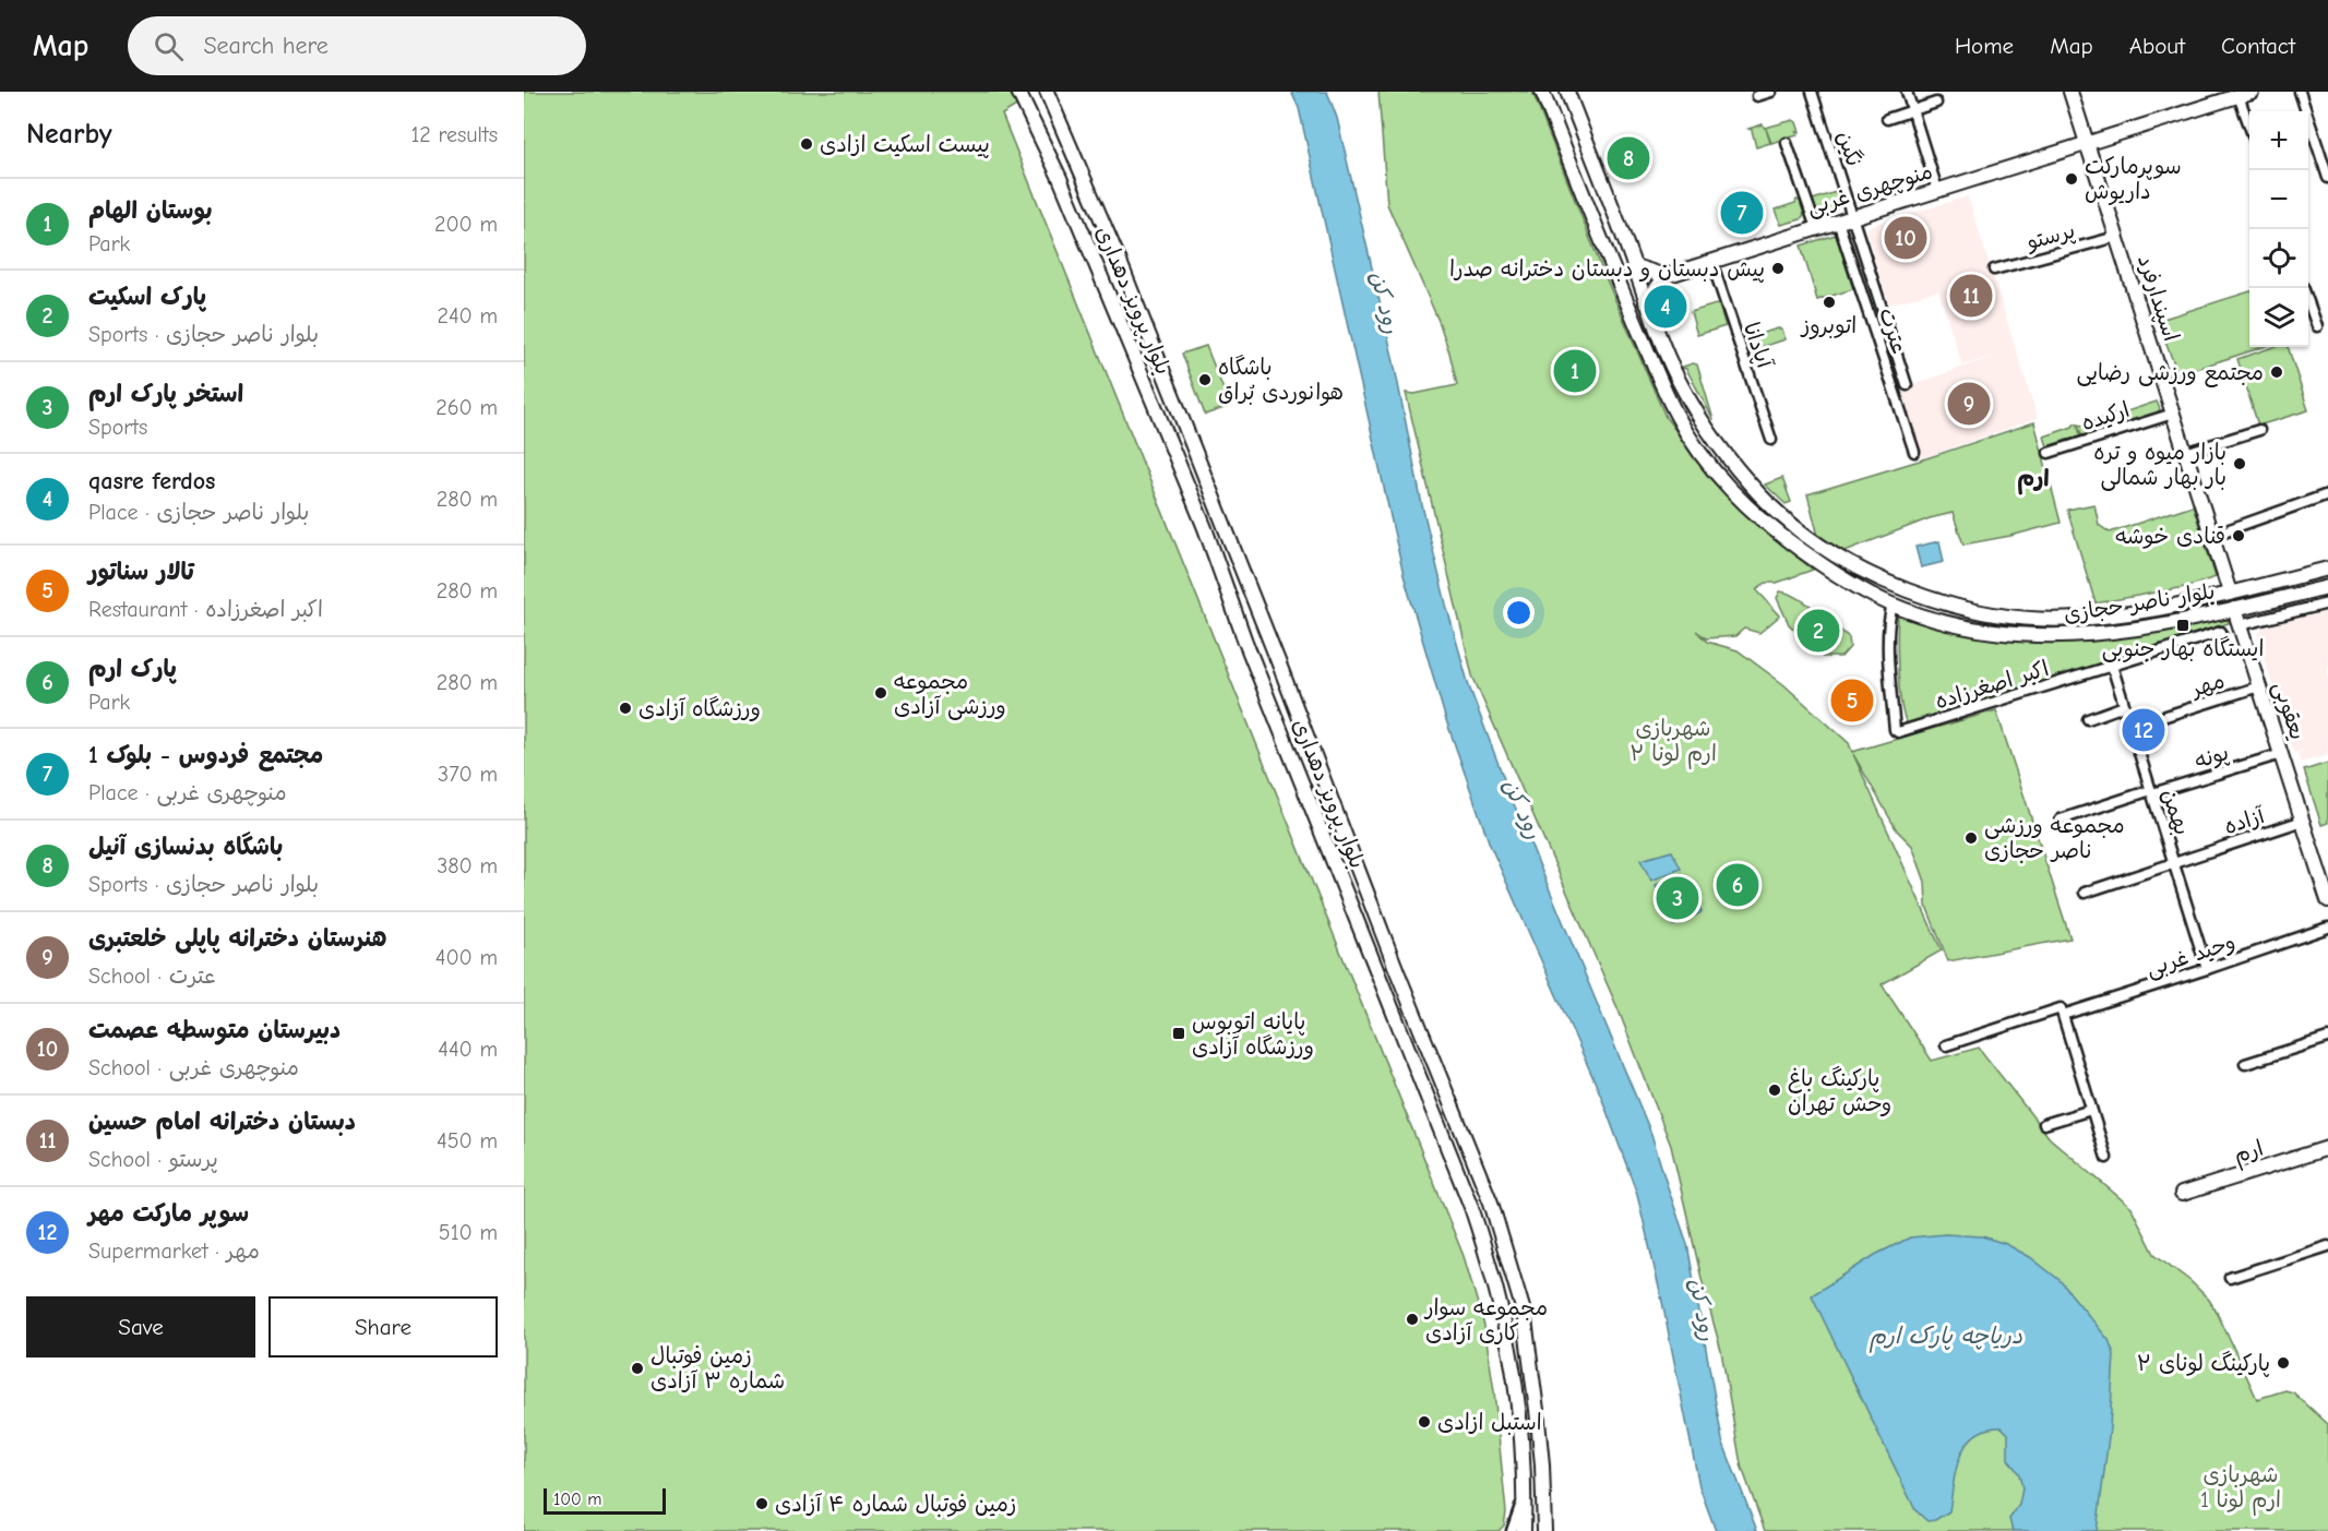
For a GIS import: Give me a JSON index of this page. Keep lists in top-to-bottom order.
{
  "streets": {
    "main road": [
      "منوچهری غربی",
      "اسپندارفرد",
      "بلوار پرویز دهداری",
      "بلوار ناصر حجازی",
      "یعقوبی",
      "ارم"
    ],
    "street": [
      "نگین",
      "پرستو",
      "عترت",
      "آپادانا",
      "ارکیده",
      "اکبر اصغرزاده",
      "مهر",
      "پونه",
      "بهمن",
      "آزاده",
      "وحید غربی"
    ]
  },
  "crossings": [
    ["نگین", "منوچهری غربی"],
    ["منوچهری غربی", "اسپندارفرد"],
    ["منوچهری غربی", "عترت"],
    ["منوچهری غربی", "آپادانا"],
    ["پرستو", "اسپندارفرد"],
    ["اسپندارفرد", "ارکیده"],
    ["اسپندارفرد", "بلوار ناصر حجازی"],
    ["بلوار ناصر حجازی", "اکبر اصغرزاده"],
    ["بلوار ناصر حجازی", "یعقوبی"],
    ["اکبر اصغرزاده", "بهمن"],
    ["مهر", "یعقوبی"],
    ["مهر", "بهمن"],
    ["یعقوبی", "پونه"],
    ["یعقوبی", "آزاده"],
    ["پونه", "بهمن"],
    ["بهمن", "آزاده"],
    ["بهمن", "وحید غربی"]
  ],
  "districts": ["ارم"],
  "water": ["رود کن", "دریاچه پارک ارم"],
  "parks": ["شهربازی ارم لونا ۲", "شهربازی ارم لونا 1"],
  "places": {
    "other": [
      "پیست اسکیت ازادی",
      "سوپرمارکت داریوش",
      "پیش دبستان و دبستان دخترانه صدرا",
      "اتوبروز",
      "مجتمع ورزشی رضایی",
      "باشگاه هوانوردی بُراق",
      "بازار میوه و تره بار بهار شمالی",
      "قنادی خوشه",
      "مجموعه ورزشی آزادی",
      "ورزشگاه آزادی",
      "مجموعه ورزشی ناصر حجازی",
      "پارکینگ باغ وحش تهران",
      "مجموعه سوار کاری آزادی",
      "پارکینگ لونای ۲",
      "زمین فوتبال شماره ۳ آزادی",
      "استبل ازادی",
      "زمین فوتبال شماره ۴ آزادی"
    ],
    "transit": ["ایستگاه بهار جنوبی", "پایانه اتوبوس ورزشگاه آزادی"]
  },
  "scale_bar": "100 m",
  "page": {
    "header": "Map",
    "search": "Search here",
    "nav": [
      "Home",
      "Map",
      "About",
      "Contact"
    ],
    "heading": ["Nearby", "12 results"],
    "map_buttons": ["+", "−"],
    "pins": [
      "8",
      "7",
      "10",
      "11",
      "4",
      "1",
      "9",
      "2",
      "5",
      "12",
      "6",
      "3"
    ],
    "list": [
      {
        "mark": "1",
        "name": "بوستان الهام",
        "note": "Park",
        "value": "200 m"
      },
      {
        "mark": "2",
        "name": "پارک اسکیت",
        "note": "Sports · بلوار ناصر حجازی",
        "value": "240 m"
      },
      {
        "mark": "3",
        "name": "استخر پارک ارم",
        "note": "Sports",
        "value": "260 m"
      },
      {
        "mark": "4",
        "name": "qasre ferdos",
        "note": "Place · بلوار ناصر حجازی",
        "value": "280 m"
      },
      {
        "mark": "5",
        "name": "تالار سناتور",
        "note": "Restaurant · اکبر اصغرزاده",
        "value": "280 m"
      },
      {
        "mark": "6",
        "name": "پارک ارم",
        "note": "Park",
        "value": "280 m"
      },
      {
        "mark": "7",
        "name": "مجتمع فردوس - بلوک 1",
        "note": "Place · منوچهری غربی",
        "value": "370 m"
      },
      {
        "mark": "8",
        "name": "باشگاه بدنسازی آنیل",
        "note": "Sports · بلوار ناصر حجازی",
        "value": "380 m"
      },
      {
        "mark": "9",
        "name": "هنرستان دخترانه پاپلی خلعتبری",
        "note": "School · عترت",
        "value": "400 m"
      },
      {
        "mark": "10",
        "name": "دبیرستان متوسطه عصمت",
        "note": "School · منوچهری غربی",
        "value": "440 m"
      },
      {
        "mark": "11",
        "name": "دبستان دخترانه امام حسین",
        "note": "School · پرستو",
        "value": "450 m"
      },
      {
        "mark": "12",
        "name": "سوپر مارکت مهر",
        "note": "Supermarket · مهر",
        "value": "510 m"
      }
    ],
    "buttons": ["Save", "Share"],
    "scale": "100 m"
  }
}
